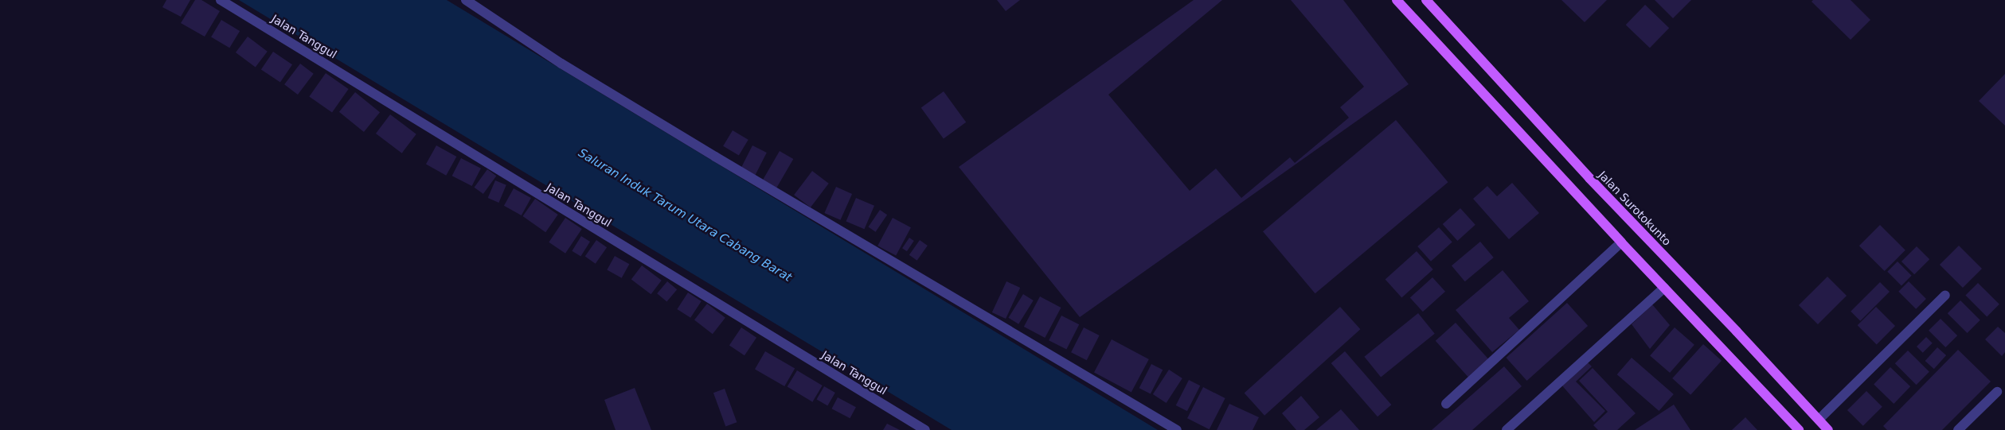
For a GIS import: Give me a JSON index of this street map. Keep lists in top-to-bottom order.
{
  "streets": {
    "main road": ["Jalan Surotokunto"],
    "street": ["Jalan Tanggul"]
  },
  "water": ["Saluran Induk Tarum Utara Cabang Barat"]
}
